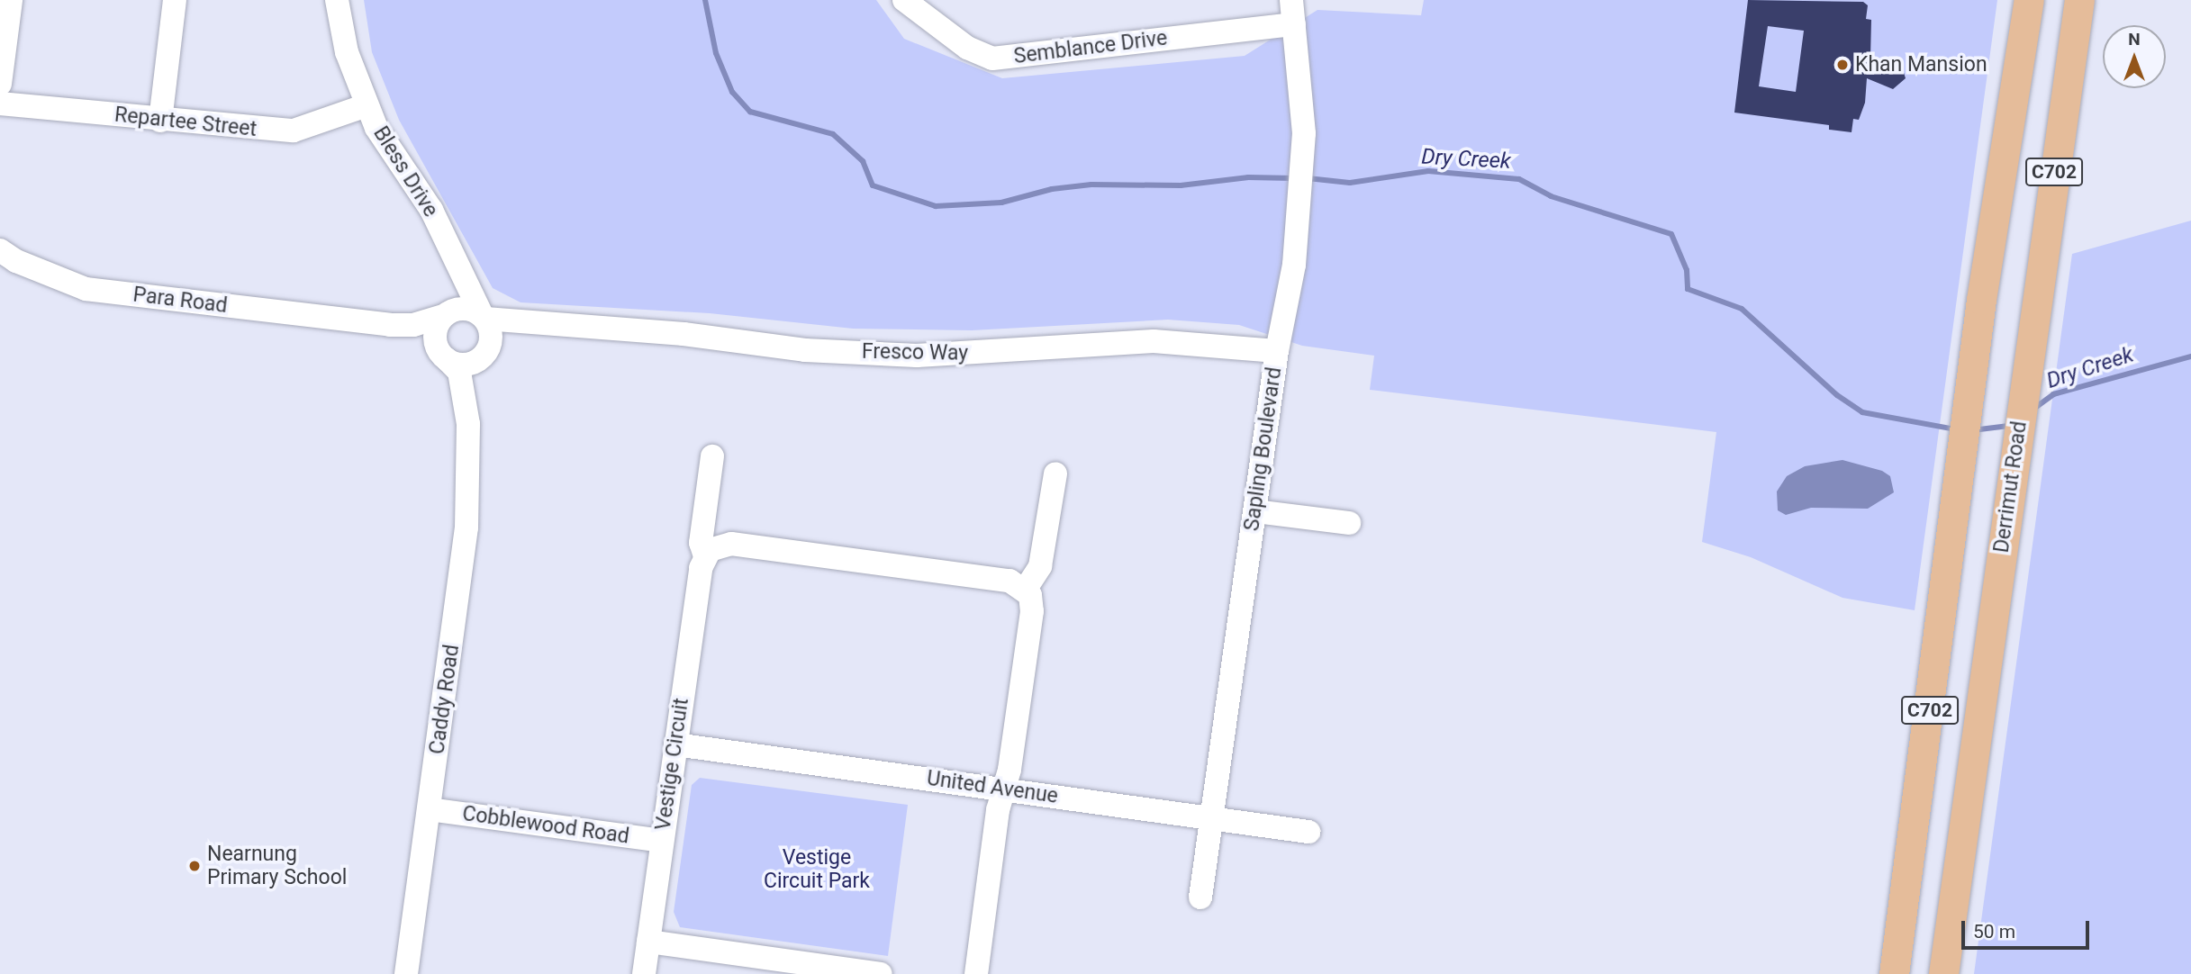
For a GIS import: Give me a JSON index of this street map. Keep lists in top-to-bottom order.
{
  "streets": {
    "main road": ["C702", "Derrimut Road"],
    "street": [
      "Semblance Drive",
      "Repartee Street",
      "Bless Drive",
      "Para Road",
      "Fresco Way",
      "Sapling Boulevard",
      "Caddy Road",
      "Vestige Circuit",
      "United Avenue",
      "Cobblewood Road"
    ]
  },
  "crossings": [
    ["Semblance Drive", "Sapling Boulevard"],
    ["Repartee Street", "Bless Drive"],
    ["Bless Drive", "Fresco Way"],
    ["Bless Drive", "Caddy Road"],
    ["Fresco Way", "Sapling Boulevard"],
    ["Fresco Way", "Caddy Road"],
    ["Sapling Boulevard", "United Avenue"],
    ["Caddy Road", "Cobblewood Road"],
    ["Vestige Circuit", "United Avenue"],
    ["Vestige Circuit", "Cobblewood Road"]
  ],
  "water": ["Dry Creek"],
  "parks": ["Vestige Circuit Park"],
  "places": ["Khan Mansion", "Nearnung Primary School"],
  "scale_bar": "50 m",
  "north": "top"
}
